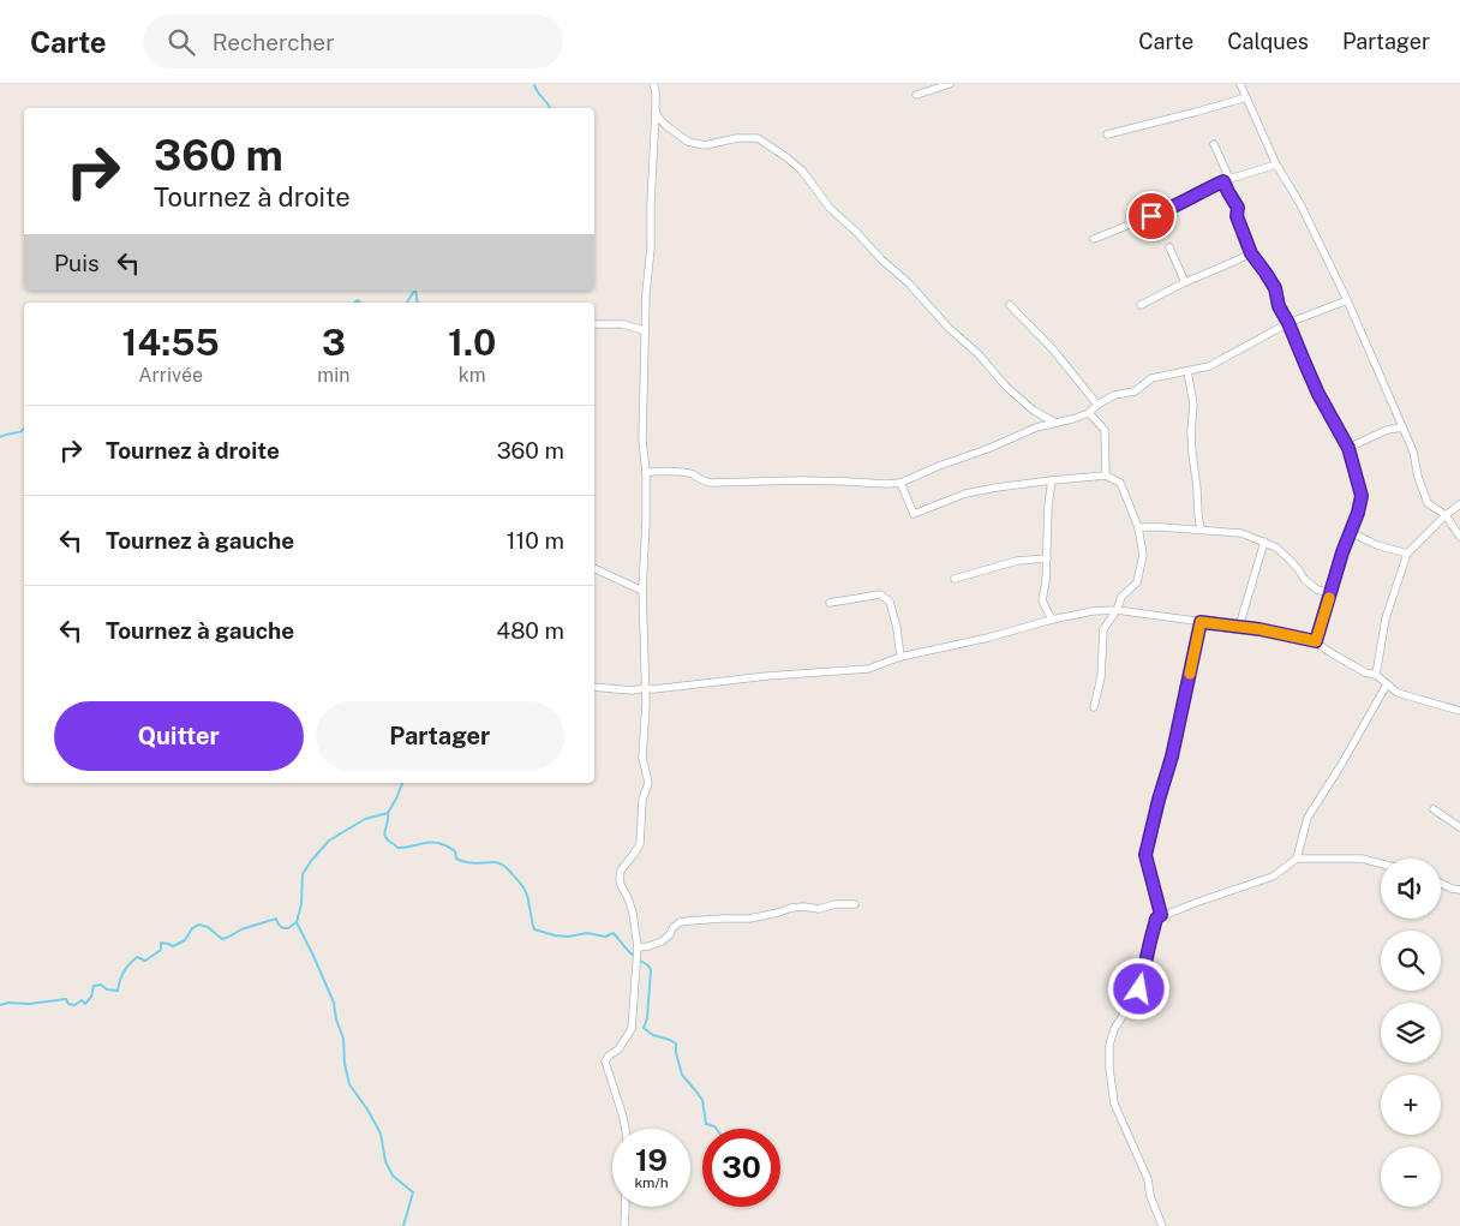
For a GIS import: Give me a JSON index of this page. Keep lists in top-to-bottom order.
{
  "page": {
    "header": "Carte",
    "search": "Rechercher",
    "nav": ["Carte", "Calques", "Partager"],
    "turn": ["360 m", "Tournez à droite"],
    "then": "Puis",
    "eta": [
      "14:55",
      "Arrivée",
      "3",
      "min",
      "1.0",
      "km"
    ],
    "list": [
      {
        "name": "Tournez à droite",
        "value": "360 m"
      },
      {
        "name": "Tournez à gauche",
        "value": "110 m"
      },
      {
        "name": "Tournez à gauche",
        "value": "480 m"
      }
    ],
    "buttons": ["Quitter", "Partager"],
    "map_buttons": ["+", "−"],
    "speed": "19 km/h",
    "limit": "30"
  }
}
